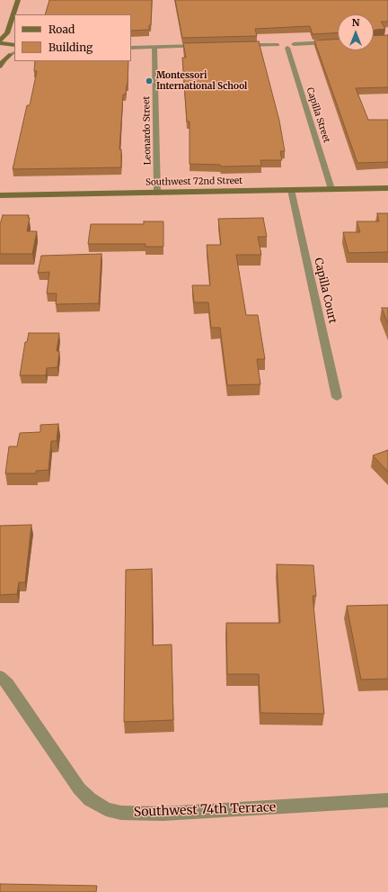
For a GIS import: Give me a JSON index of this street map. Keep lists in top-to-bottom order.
{
  "streets": {
    "main road": ["Southwest 72nd Street"],
    "street": [
      "Capilla Street",
      "Leonardo Street",
      "Capilla Court",
      "Southwest 74th Terrace"
    ]
  },
  "crossings": [
    ["Capilla Street", "Southwest 72nd Street"],
    ["Leonardo Street", "Southwest 72nd Street"],
    ["Southwest 72nd Street", "Capilla Court"]
  ],
  "places": ["Montessori International School"],
  "legend": ["Road", "Building"],
  "north": "top"
}
